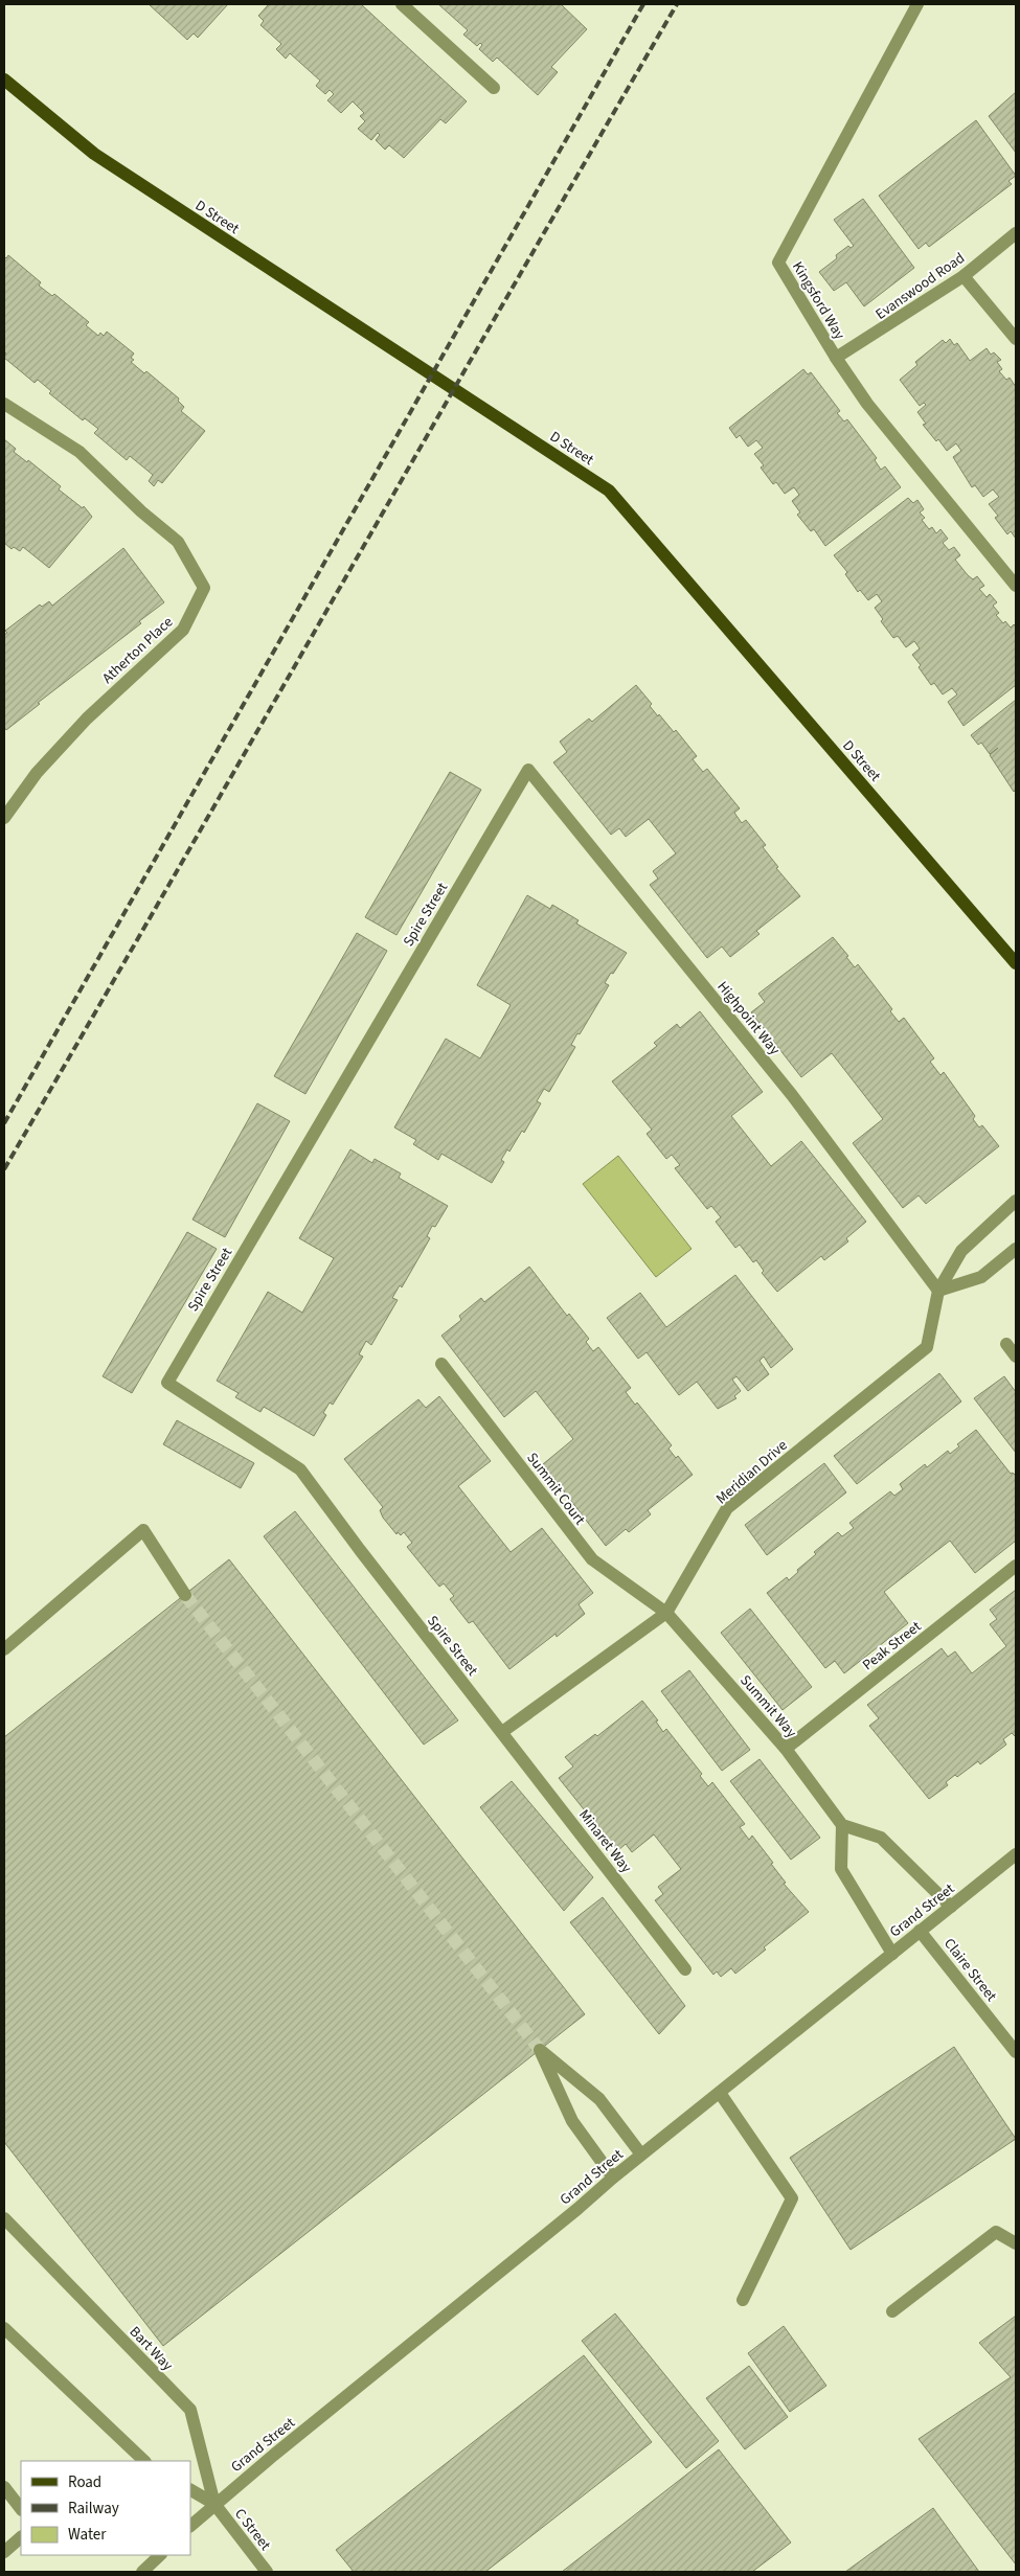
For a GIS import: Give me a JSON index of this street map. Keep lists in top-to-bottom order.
{
  "streets": {
    "main road": ["D Street"],
    "street": [
      "Evanswood Road",
      "Kingsford Way",
      "Atherton Place",
      "Spire Street",
      "Highpoint Way",
      "Meridian Drive",
      "Summit Court",
      "Peak Street",
      "Summit Way",
      "Minaret Way",
      "Grand Street",
      "Claire Street",
      "Bart Way",
      "C Street"
    ]
  },
  "crossings": [
    ["Evanswood Road", "Kingsford Way"],
    ["Spire Street", "Highpoint Way"],
    ["Spire Street", "Meridian Drive"],
    ["Spire Street", "Minaret Way"],
    ["Highpoint Way", "Meridian Drive"],
    ["Meridian Drive", "Summit Court"],
    ["Meridian Drive", "Summit Way"],
    ["Meridian Drive", "Minaret Way"],
    ["Summit Court", "Summit Way"],
    ["Peak Street", "Summit Way"],
    ["Grand Street", "Claire Street"],
    ["Grand Street", "Bart Way"],
    ["Grand Street", "C Street"],
    ["Bart Way", "C Street"]
  ],
  "legend": ["Road", "Railway", "Water"]
}
